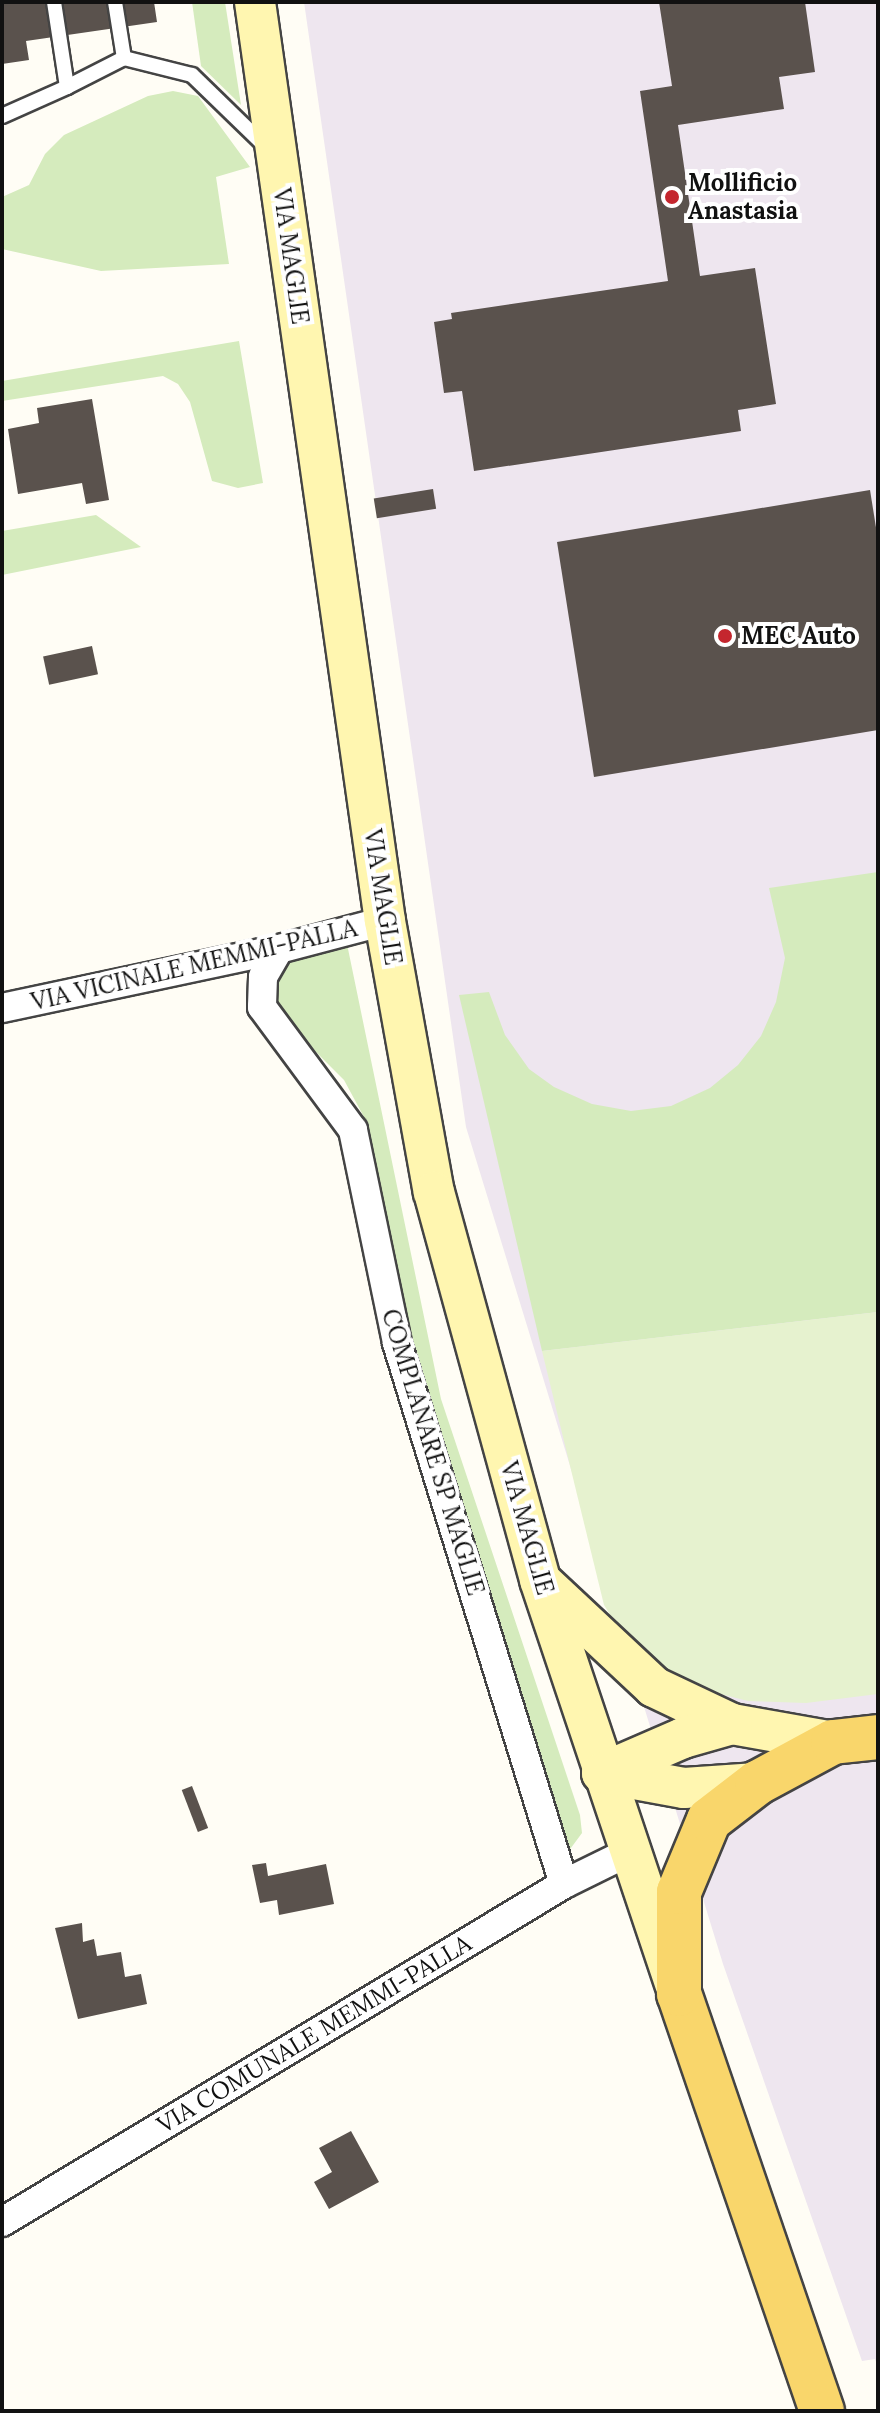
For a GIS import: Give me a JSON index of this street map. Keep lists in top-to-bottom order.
{
  "streets": {
    "street": [
      "VIA MAGLIE",
      "VIA VICINALE MEMMI-PALLA",
      "COMPLANARE SP MAGLIE",
      "VIA COMUNALE MEMMI-PALLA"
    ]
  },
  "crossings": [
    ["VIA MAGLIE", "VIA VICINALE MEMMI-PALLA"],
    ["VIA MAGLIE", "VIA COMUNALE MEMMI-PALLA"],
    ["VIA VICINALE MEMMI-PALLA", "COMPLANARE SP MAGLIE"],
    ["COMPLANARE SP MAGLIE", "VIA COMUNALE MEMMI-PALLA"]
  ],
  "places": ["Mollificio Anastasia", "MEC Auto"]
}
